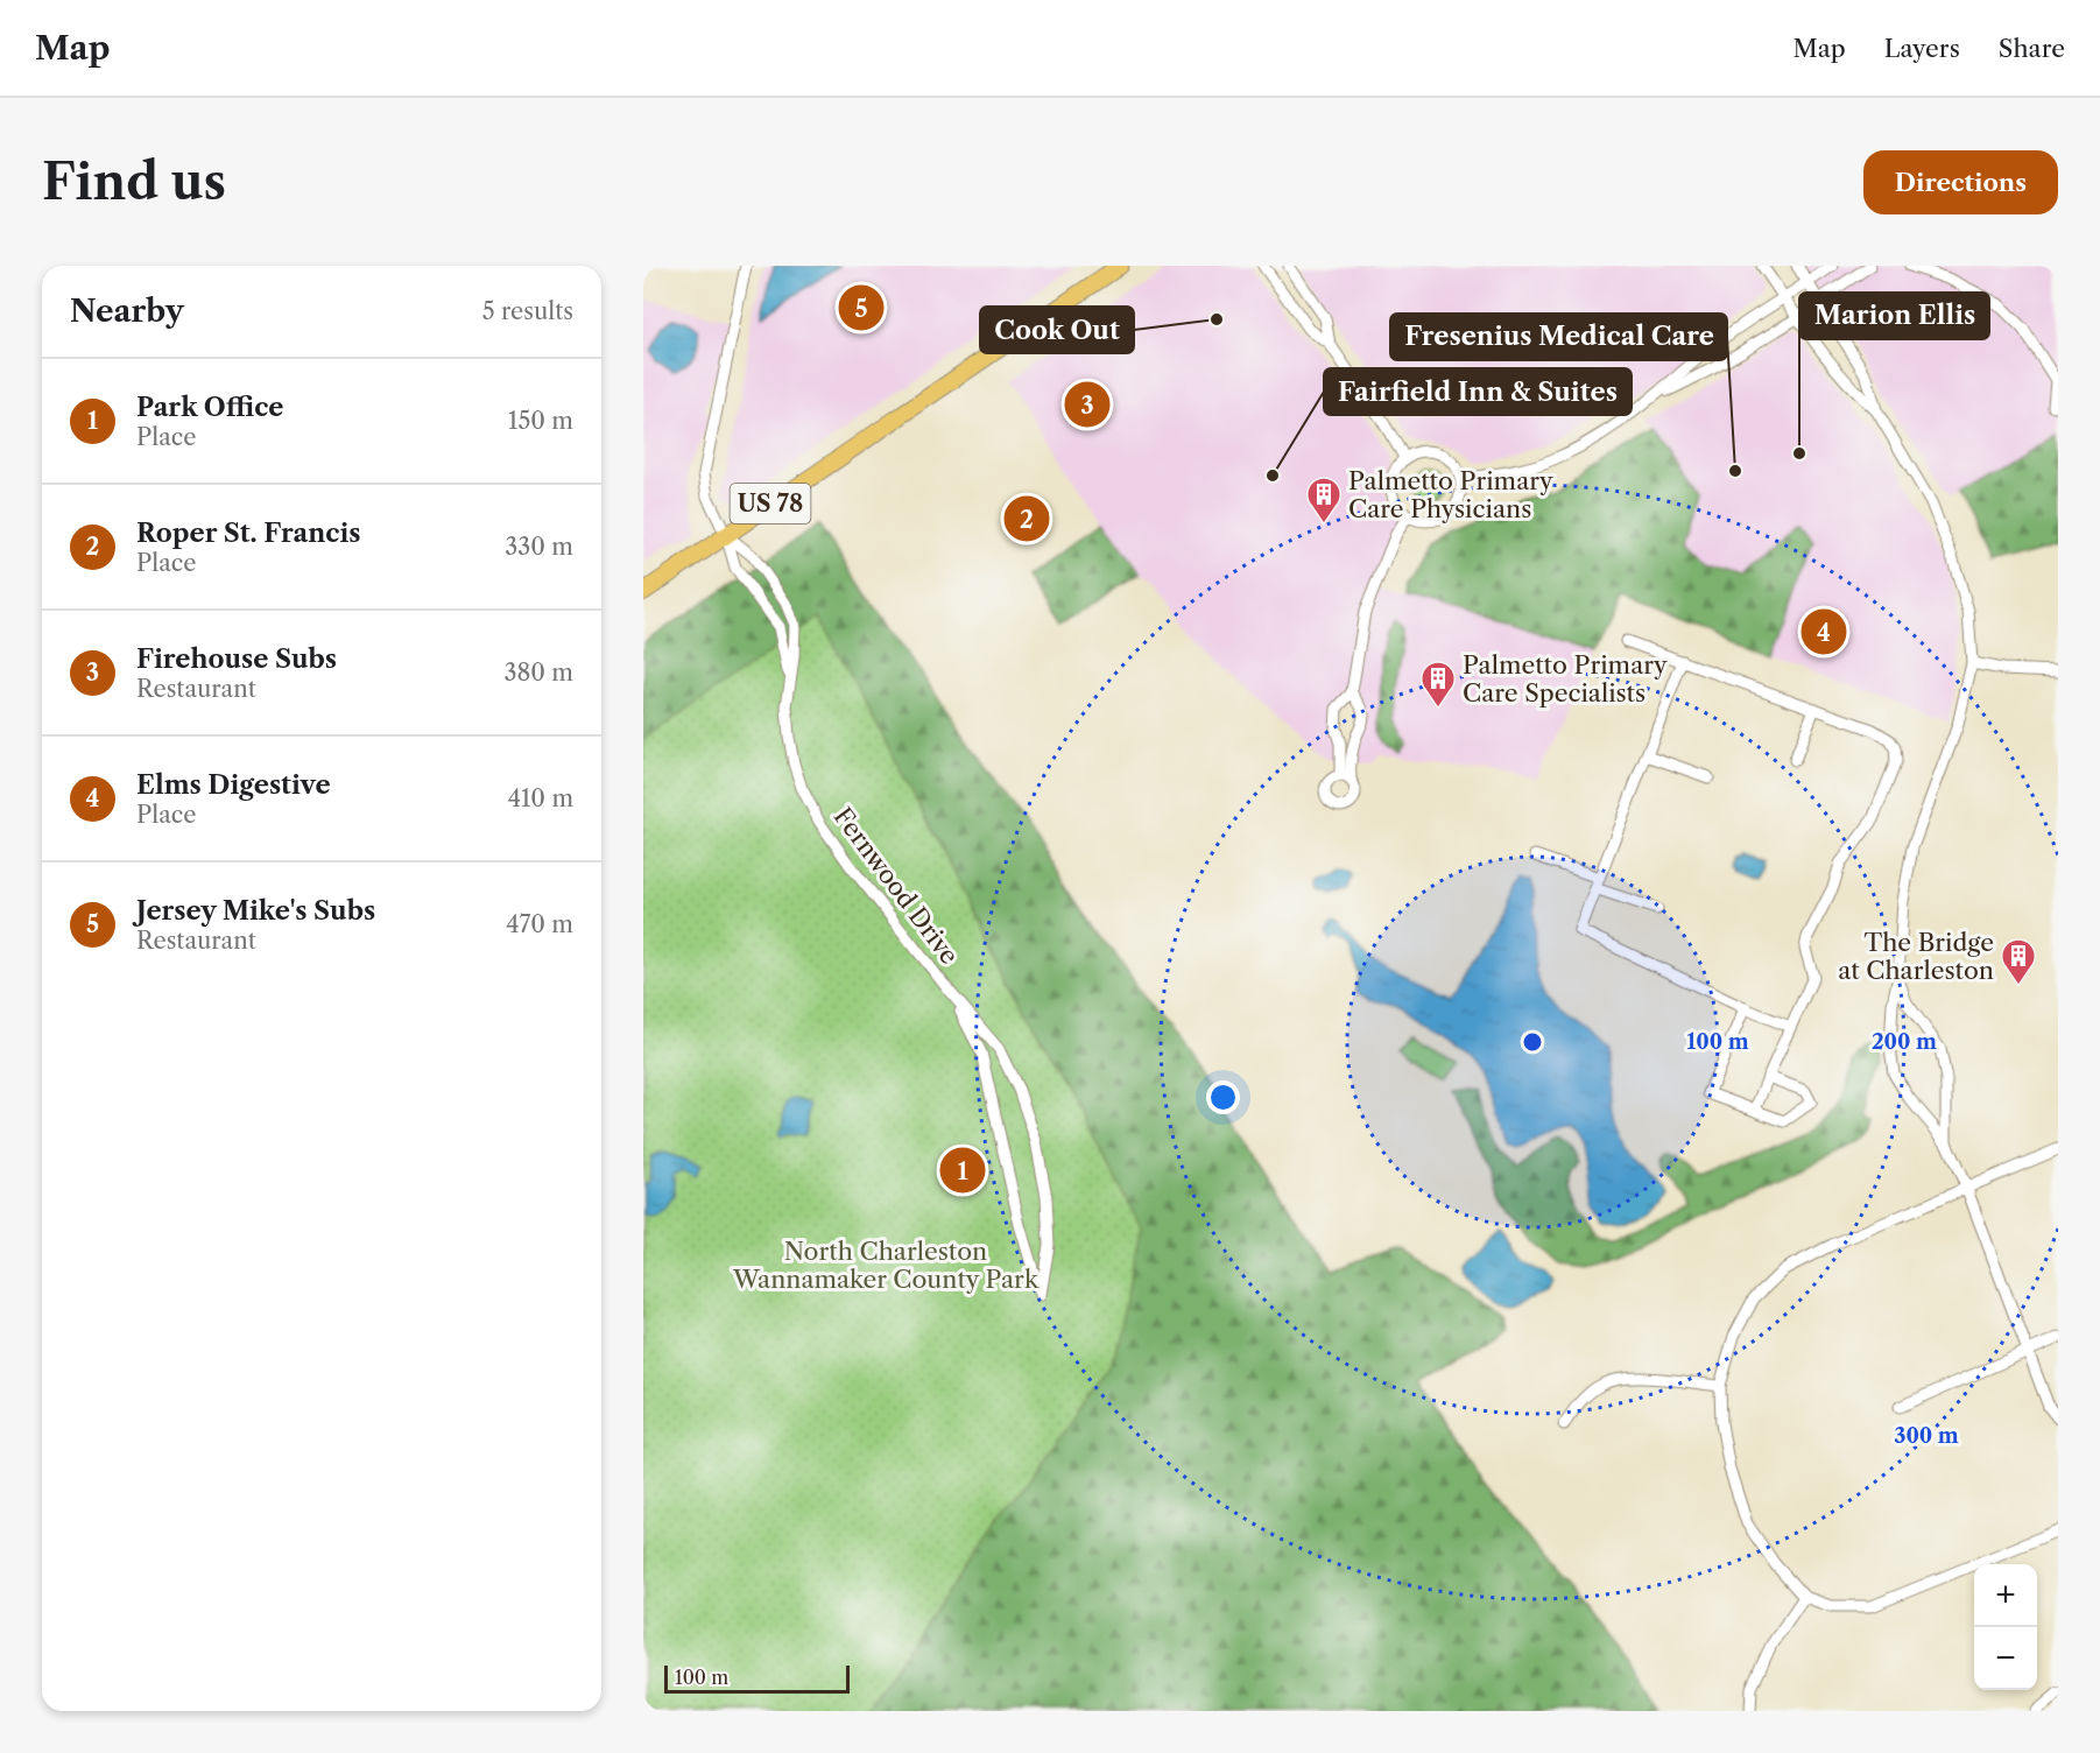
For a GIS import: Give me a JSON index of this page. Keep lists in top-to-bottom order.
{
  "streets": {
    "main road": ["US 78"],
    "street": ["Fernwood Drive"]
  },
  "crossings": [
    ["US 78", "Fernwood Drive"]
  ],
  "parks": ["North Charleston Wannamaker County Park"],
  "places": {
    "other": [
      "Cook Out",
      "Marion Ellis",
      "Fresenius Medical Care",
      "Fairfield Inn & Suites"
    ],
    "building": ["Palmetto Primary Care Physicians", "Palmetto Primary Care Specialists", "The Bridge at Charleston"]
  },
  "scale_bar": "100 m",
  "page": {
    "header": "Map",
    "nav": ["Map", "Layers", "Share"],
    "buttons": "Directions",
    "title": "Find us",
    "heading": ["Nearby", "5 results"],
    "pins": [
      "5",
      "3",
      "2",
      "4",
      "1"
    ],
    "list": [
      {
        "mark": "1",
        "name": "Park Office",
        "note": "Place",
        "value": "150 m"
      },
      {
        "mark": "2",
        "name": "Roper St. Francis",
        "note": "Place",
        "value": "330 m"
      },
      {
        "mark": "3",
        "name": "Firehouse Subs",
        "note": "Restaurant",
        "value": "380 m"
      },
      {
        "mark": "4",
        "name": "Elms Digestive",
        "note": "Place",
        "value": "410 m"
      },
      {
        "mark": "5",
        "name": "Jersey Mike's Subs",
        "note": "Restaurant",
        "value": "470 m"
      }
    ],
    "map_buttons": ["+", "−"],
    "scale": "100 m"
  },
  "rings": ["100 m", "200 m", "300 m"]
}
